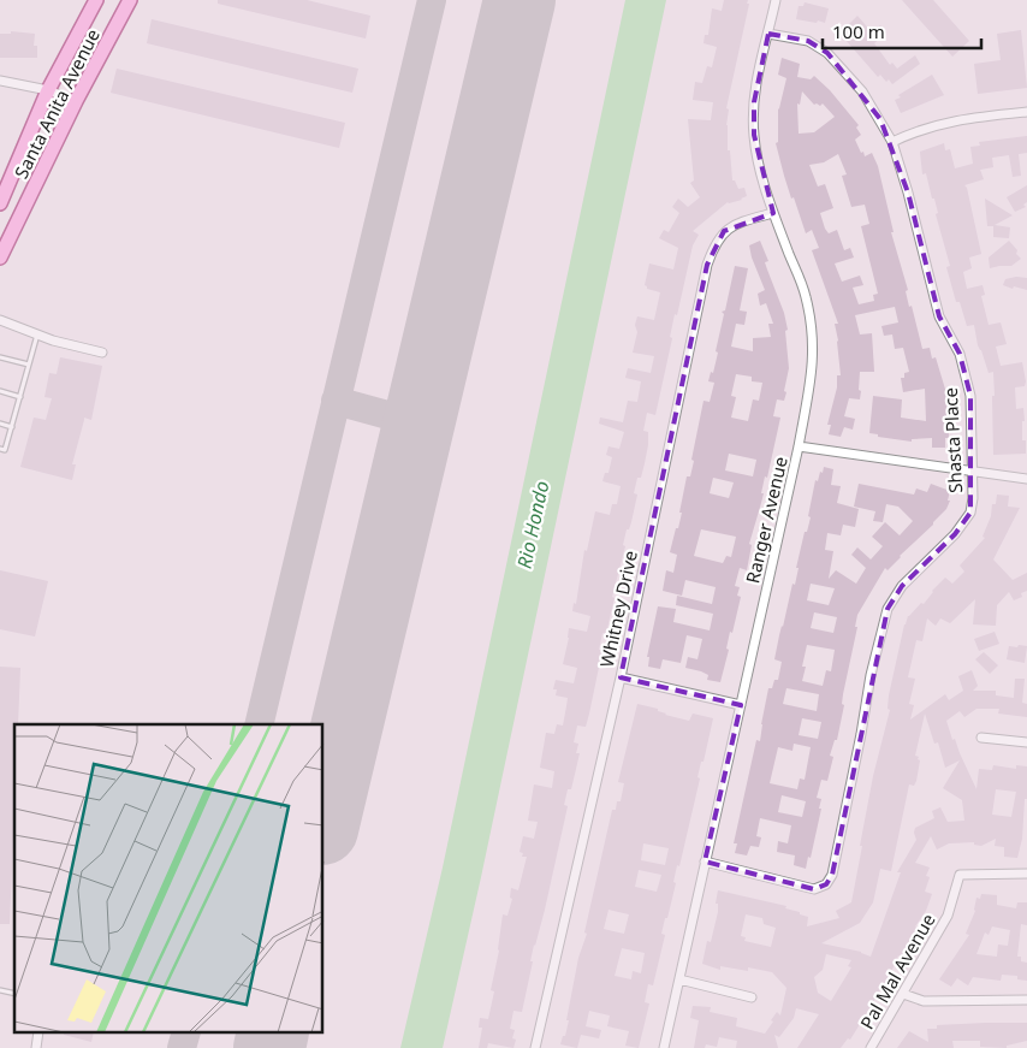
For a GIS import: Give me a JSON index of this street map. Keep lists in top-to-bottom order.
{
  "streets": {
    "main road": ["Santa Anita Avenue"],
    "street": [
      "Shasta Place",
      "Ranger Avenue",
      "Whitney Drive",
      "Pal Mal Avenue"
    ]
  },
  "crossings": [
    ["Shasta Place", "Ranger Avenue"],
    ["Ranger Avenue", "Whitney Drive"]
  ],
  "water": ["Rio Hondo"],
  "scale_bar": "100 m"
}
